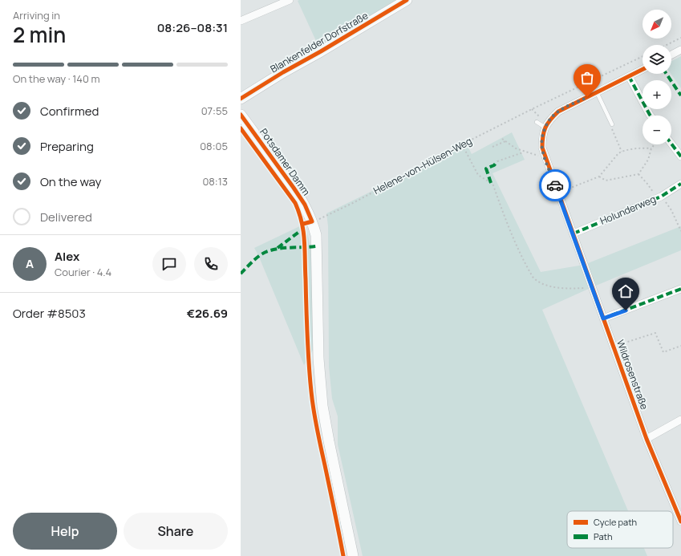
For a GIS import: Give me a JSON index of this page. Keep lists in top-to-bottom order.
{
  "streets": {
    "main road": ["Blankenfelder Dorfstraße", "Potsdamer Damm"],
    "street": ["Holunderweg", "Wildrosenstraße"],
    "path": ["Helene-von-Hülsen-Weg"]
  },
  "crossings": [
    ["Potsdamer Damm", "Helene-von-Hülsen-Weg"],
    ["Holunderweg", "Wildrosenstraße"]
  ],
  "legend": ["Cycle path", "Path"],
  "north": "bottom left",
  "page": {
    "heading": ["2 min", "Arriving in", "08:26–08:31"],
    "panel": [
      "Alex",
      "Courier · 4.4",
      "Order #8503",
      "€26.69"
    ],
    "map_buttons": ["+", "−"],
    "bar": "On the way · 140 m",
    "list": [
      ["Confirmed", "07:55"],
      ["Preparing", "08:05"],
      ["On the way", "08:13"],
      "Delivered"
    ],
    "round": "A",
    "buttons": ["Help", "Share"]
  }
}
